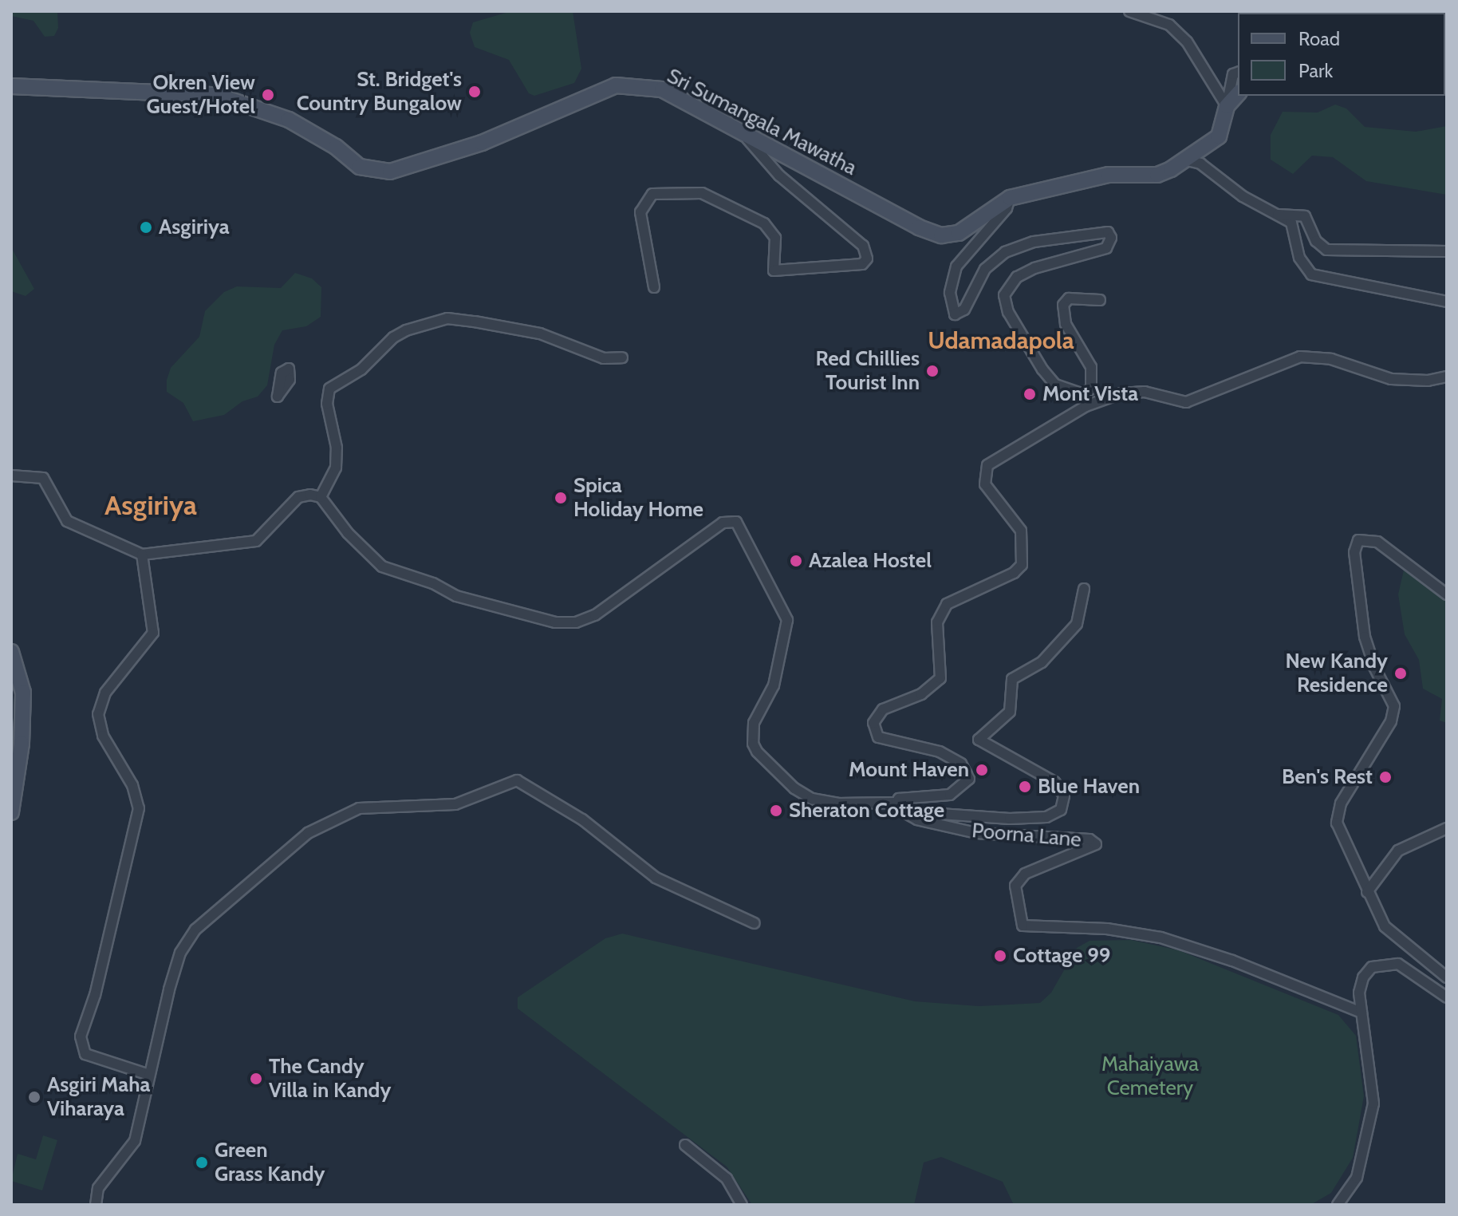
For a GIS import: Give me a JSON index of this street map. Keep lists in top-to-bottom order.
{
  "streets": {
    "street": ["Sri Sumangala Mawatha", "Poorna Lane"]
  },
  "districts": ["Udamadapola", "Asgiriya"],
  "parks": ["Mahaiyawa Cemetery"],
  "places": [
    "St. Bridget's Country Bungalow",
    "Okren View Guest/Hotel",
    "Asgiriya",
    "Red Chillies Tourist Inn",
    "Mont Vista",
    "Spica Holiday Home",
    "Azalea Hostel",
    "New Kandy Residence",
    "Mount Haven",
    "Ben's Rest",
    "Blue Haven",
    "Sheraton Cottage",
    "Cottage 99",
    "The Candy Villa in Kandy",
    "Asgiri Maha Viharaya",
    "Green Grass Kandy"
  ],
  "legend": ["Road", "Park"]
}
